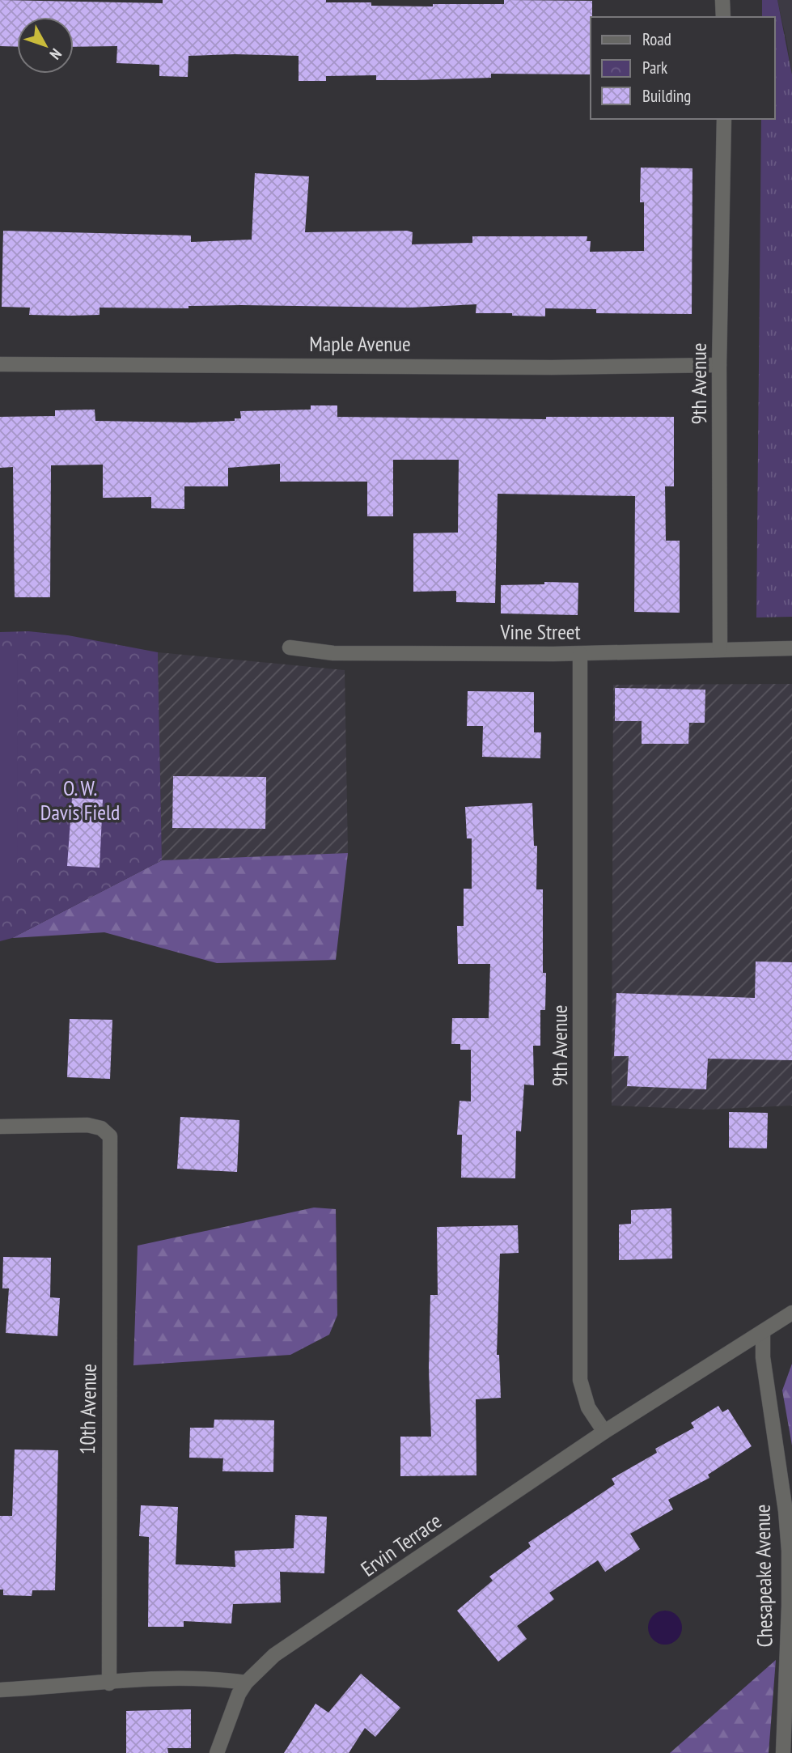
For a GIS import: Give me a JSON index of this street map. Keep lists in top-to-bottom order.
{
  "streets": {
    "street": [
      "Maple Avenue",
      "9th Avenue",
      "Vine Street",
      "10th Avenue",
      "Ervin Terrace",
      "Chesapeake Avenue"
    ]
  },
  "crossings": [
    ["Maple Avenue", "9th Avenue"],
    ["9th Avenue", "Vine Street"],
    ["9th Avenue", "Ervin Terrace"],
    ["Ervin Terrace", "Chesapeake Avenue"]
  ],
  "parks": ["O. W. Davis Field"],
  "legend": ["Road", "Park", "Building"],
  "north": "bottom right"
}
